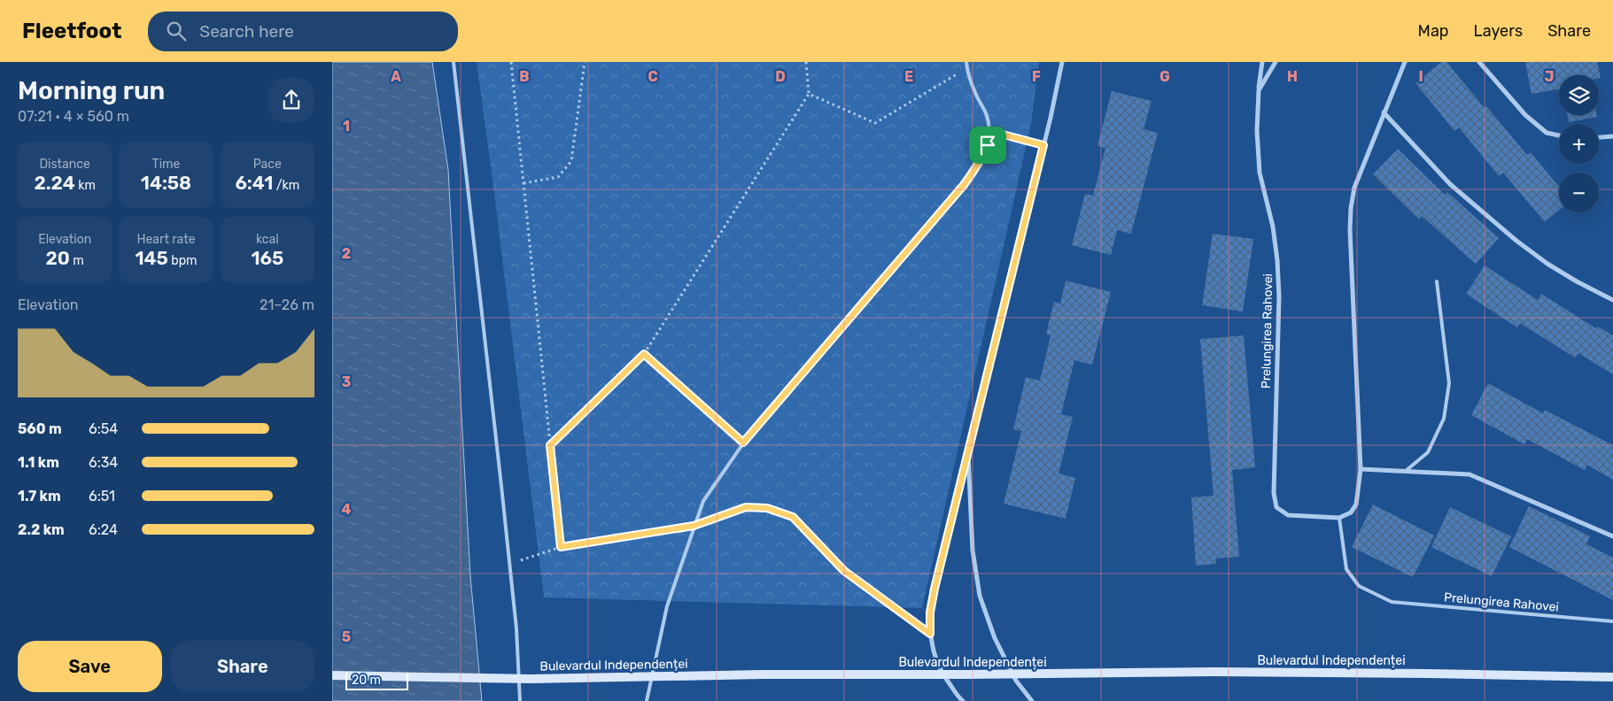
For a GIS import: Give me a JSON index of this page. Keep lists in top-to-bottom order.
{
  "streets": {
    "main road": ["Bulevardul Independenței"],
    "street": ["Prelungirea Rahovei"]
  },
  "scale_bar": "20 m",
  "page": {
    "header": "Fleetfoot",
    "search": "Search here",
    "nav": ["Map", "Layers", "Share"],
    "heading": ["Morning run", "07:21 · 4 × 560 m"],
    "map_buttons": ["+", "−"],
    "stats": [
      ["Distance", "2.24 km"],
      ["Time", "14:58"],
      ["Pace", "6:41 /km"],
      ["Elevation", "20 m"],
      ["Heart rate", "145 bpm"],
      ["kcal", "165"]
    ],
    "chart": ["Elevation", "21–26 m"],
    "list": [
      {
        "name": "560 m",
        "note": "6:54"
      },
      {
        "name": "1.1 km",
        "note": "6:34"
      },
      {
        "name": "1.7 km",
        "note": "6:51"
      },
      {
        "name": "2.2 km",
        "note": "6:24"
      }
    ],
    "buttons": ["Save", "Share"],
    "scale": "20 m"
  },
  "grid": {
    "columns": [
      "A",
      "B",
      "C",
      "D",
      "E",
      "F",
      "G",
      "H",
      "I",
      "J"
    ],
    "rows": [
      "1",
      "2",
      "3",
      "4",
      "5"
    ]
  }
}
